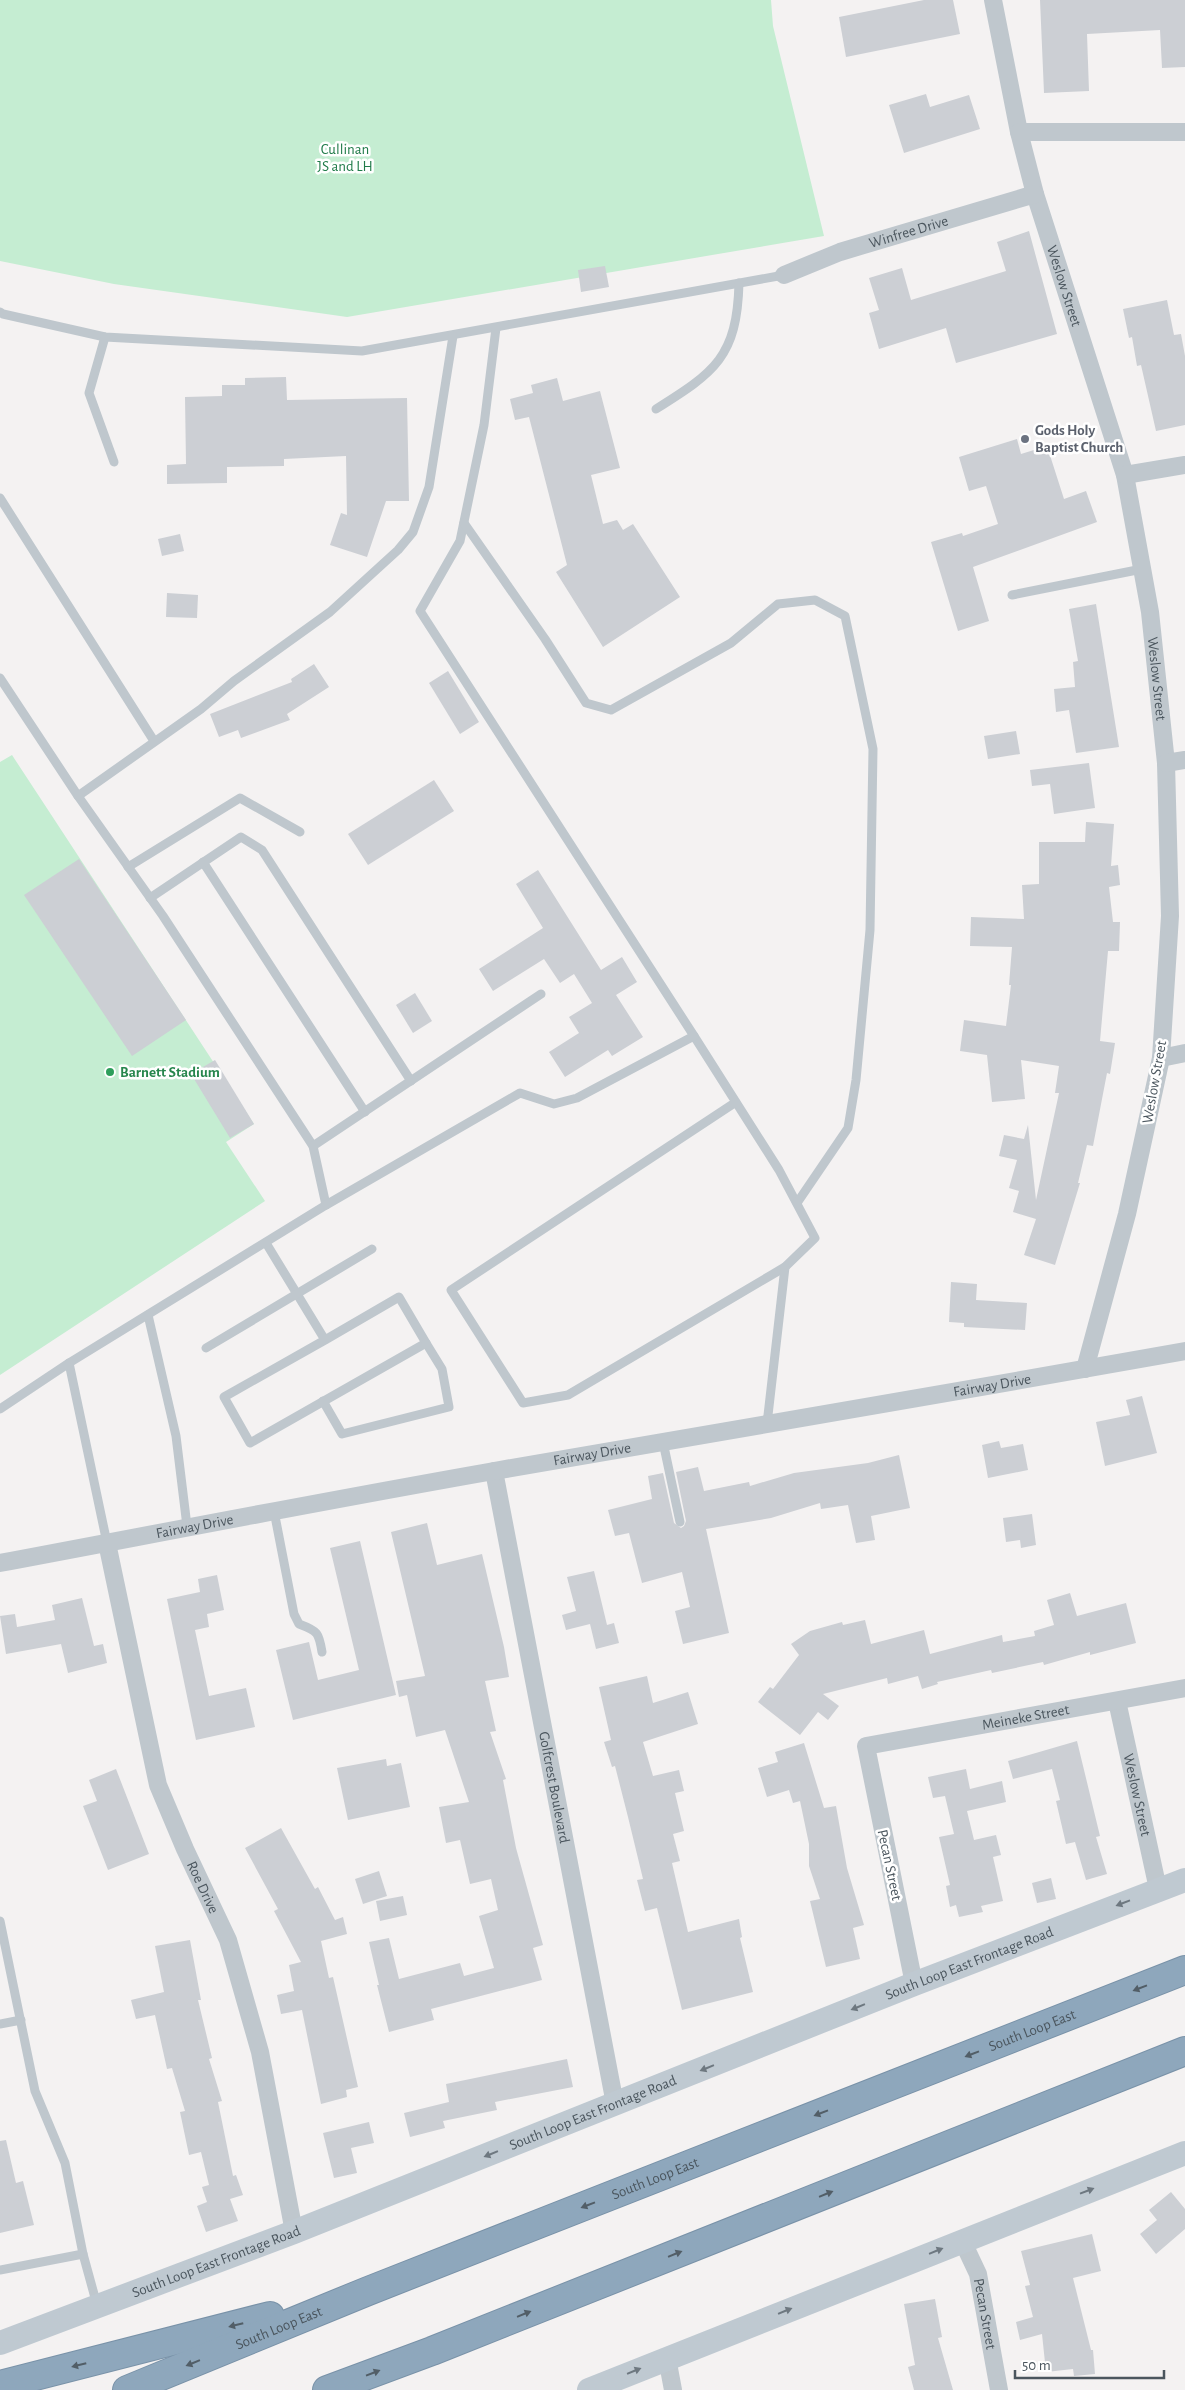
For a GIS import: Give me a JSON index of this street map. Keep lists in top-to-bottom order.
{
  "streets": {
    "highway": ["South Loop East"],
    "main road": ["South Loop East Frontage Road"],
    "street": [
      "Winfree Drive",
      "Weslow Street",
      "Fairway Drive",
      "Meineke Street",
      "Golfcrest Boulevard",
      "Pecan Street",
      "Roe Drive"
    ]
  },
  "crossings": [
    ["Winfree Drive", "Weslow Street"],
    ["Weslow Street", "Fairway Drive"],
    ["Weslow Street", "Meineke Street"],
    ["Weslow Street", "South Loop East Frontage Road"],
    ["Fairway Drive", "Golfcrest Boulevard"],
    ["Fairway Drive", "Roe Drive"],
    ["Meineke Street", "Pecan Street"],
    ["Golfcrest Boulevard", "South Loop East Frontage Road"],
    ["Pecan Street", "South Loop East Frontage Road"],
    ["Roe Drive", "South Loop East Frontage Road"]
  ],
  "one_way": ["South Loop East Frontage Road"],
  "parks": ["Cullinan JS and LH"],
  "places": ["Gods Holy Baptist Church", "Barnett Stadium"],
  "scale_bar": "50 m"
}
